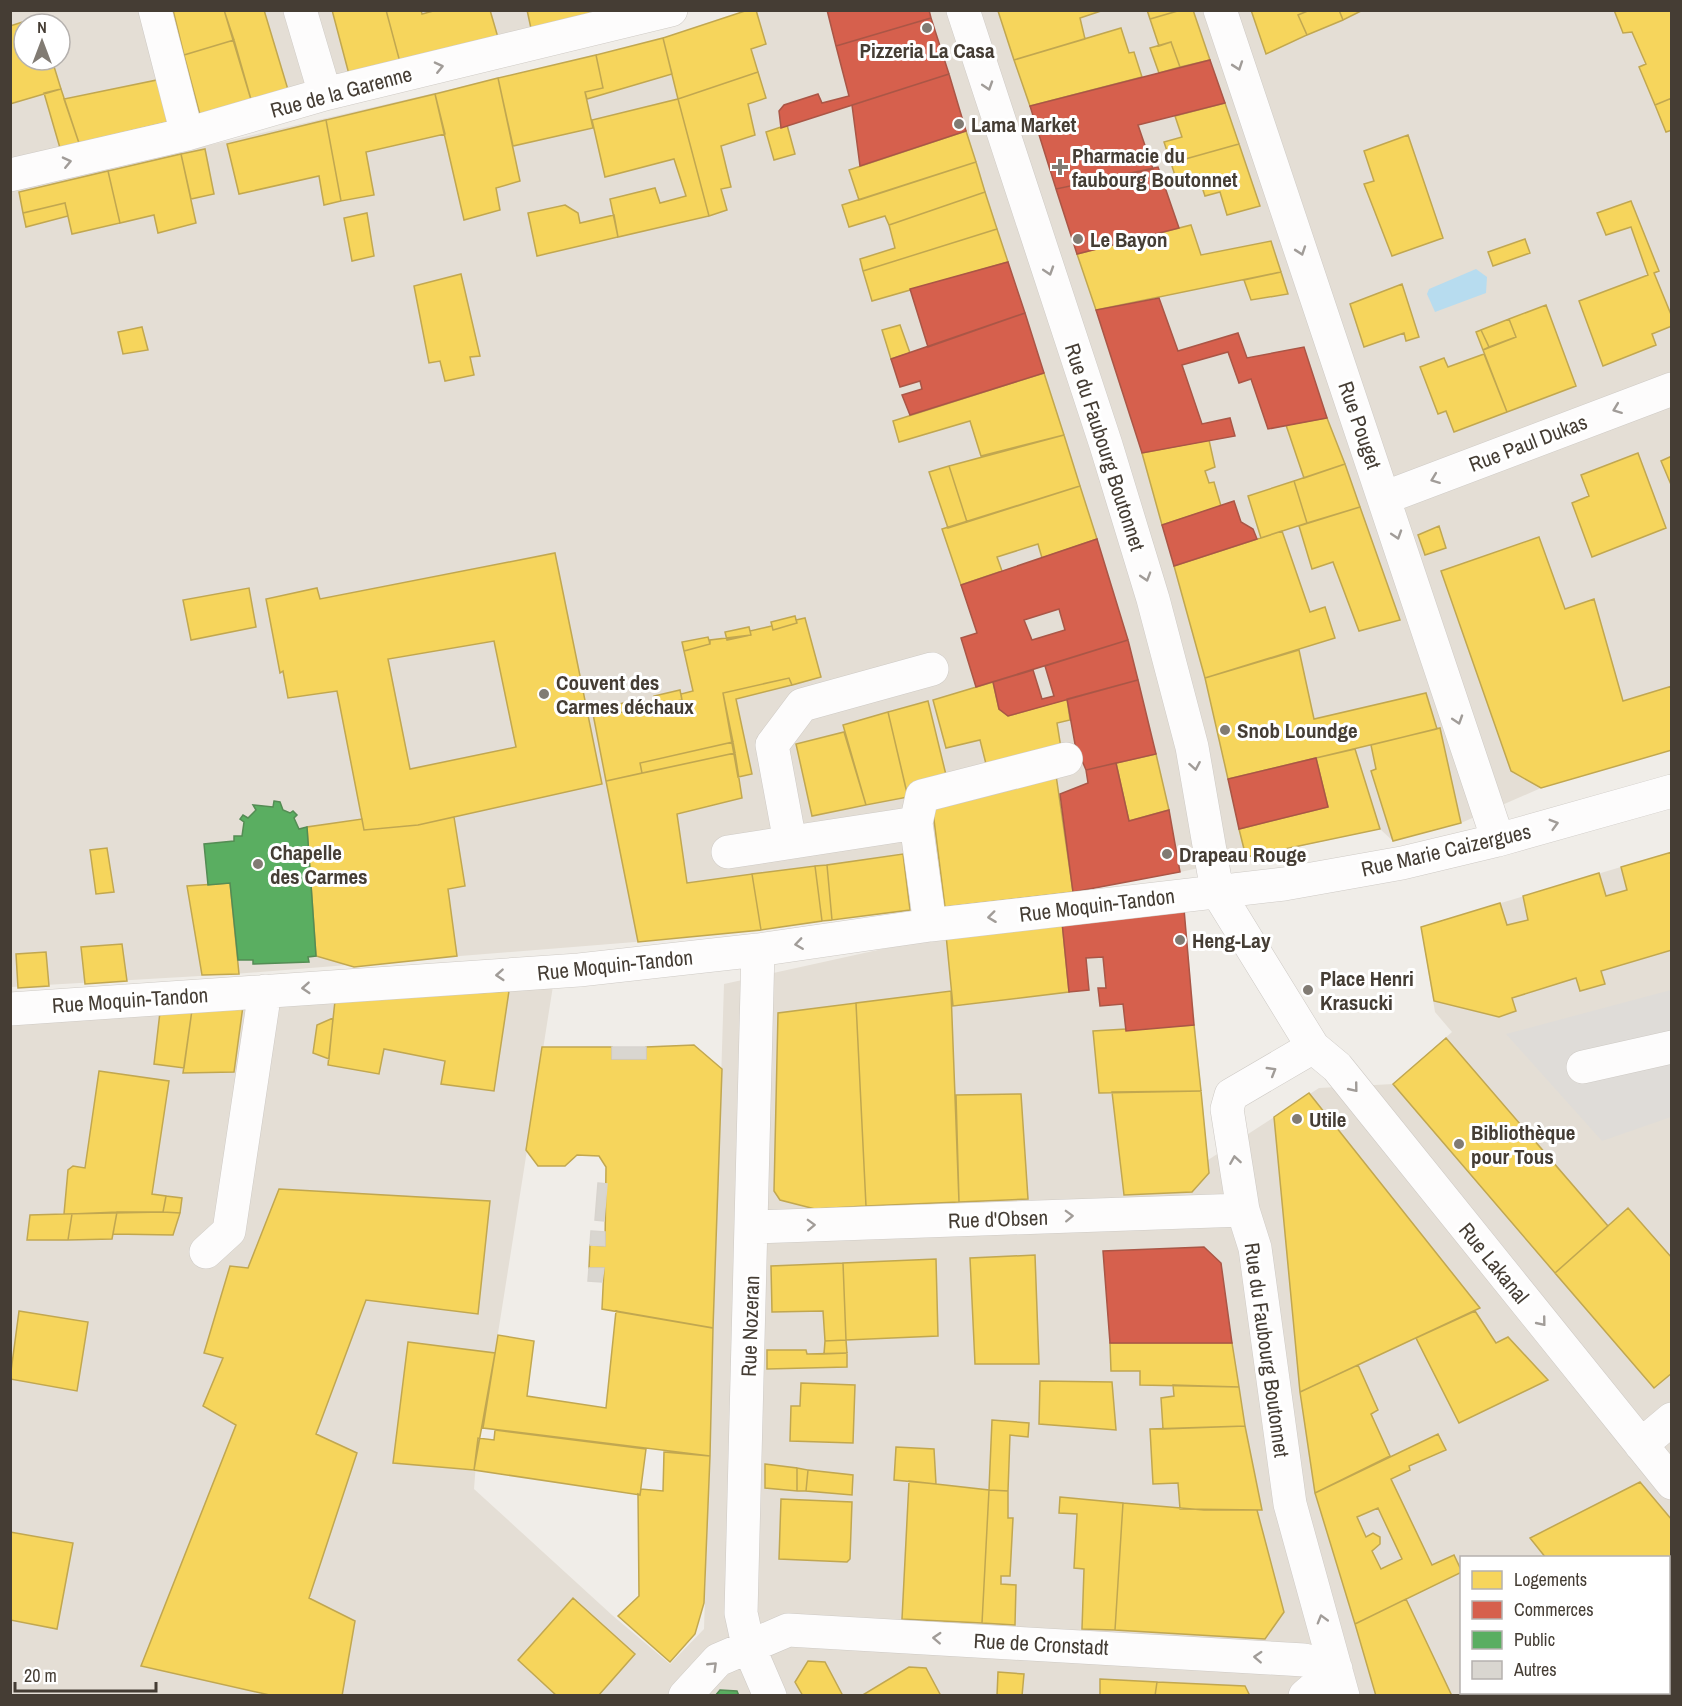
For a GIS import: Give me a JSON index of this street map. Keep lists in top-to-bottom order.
{
  "streets": {
    "street": [
      "Rue de la Garenne",
      "Rue Pouget",
      "Rue Paul Dukas",
      "Rue du Faubourg Boutonnet",
      "Rue Marie Caizergues",
      "Rue Moquin-Tandon",
      "Rue d'Obsen",
      "Rue Lakanal",
      "Rue Nozeran",
      "Rue de Cronstadt"
    ]
  },
  "crossings": [
    ["Rue Pouget", "Rue Paul Dukas"],
    ["Rue Pouget", "Rue Marie Caizergues"],
    ["Rue du Faubourg Boutonnet", "Rue Marie Caizergues"],
    ["Rue du Faubourg Boutonnet", "Rue Moquin-Tandon"],
    ["Rue du Faubourg Boutonnet", "Rue d'Obsen"],
    ["Rue du Faubourg Boutonnet", "Rue Lakanal"],
    ["Rue du Faubourg Boutonnet", "Rue de Cronstadt"],
    ["Rue Marie Caizergues", "Rue Moquin-Tandon"],
    ["Rue Moquin-Tandon", "Rue Nozeran"],
    ["Rue d'Obsen", "Rue Nozeran"],
    ["Rue Nozeran", "Rue de Cronstadt"]
  ],
  "one_way": [
    "Rue de la Garenne",
    "Rue Pouget",
    "Rue Paul Dukas",
    "Rue Moquin-Tandon",
    "Rue d'Obsen",
    "Rue Lakanal"
  ],
  "places": {
    "other": [
      "Pizzeria La Casa",
      "Lama Market",
      "Le Bayon",
      "Couvent des Carmes déchaux",
      "Snob Loundge",
      "Drapeau Rouge",
      "Chapelle des Carmes",
      "Heng-Lay",
      "Place Henri Krasucki",
      "Utile",
      "Bibliothèque pour Tous"
    ],
    "health": ["Pharmacie du faubourg Boutonnet"]
  },
  "legend": [
    "Logements",
    "Commerces",
    "Public",
    "Autres"
  ],
  "scale_bar": "20 m",
  "north": "top"
}
